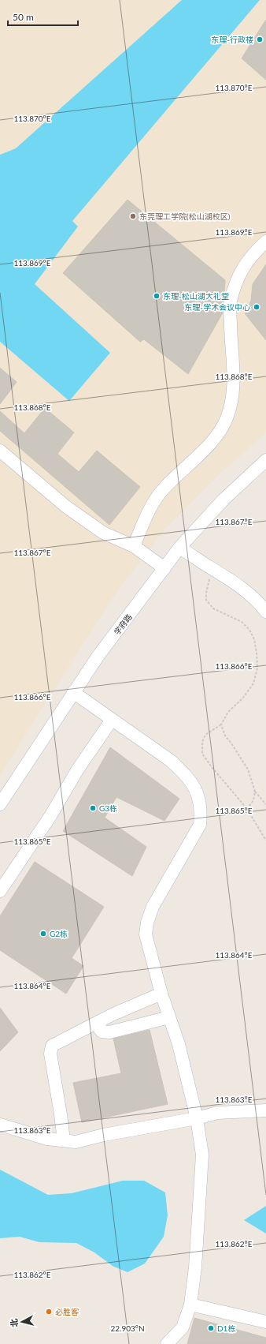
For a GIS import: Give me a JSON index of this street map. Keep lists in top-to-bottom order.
{
  "streets": {
    "street": ["学府路"]
  },
  "places": [
    "东理-行政楼",
    "东莞理工学院(松山湖校区)",
    "东理-松山湖大礼堂",
    "东理-学术会议中心",
    "G3栋",
    "G2栋",
    "必胜客",
    "D1栋"
  ],
  "scale_bar": "50 m",
  "north": "left",
  "coordinates": [
    "113.870°E",
    "113.869°E",
    "113.868°E",
    "113.867°E",
    "113.866°E",
    "113.865°E",
    "113.864°E",
    "113.863°E",
    "113.862°E",
    "22.903°N"
  ]
}
